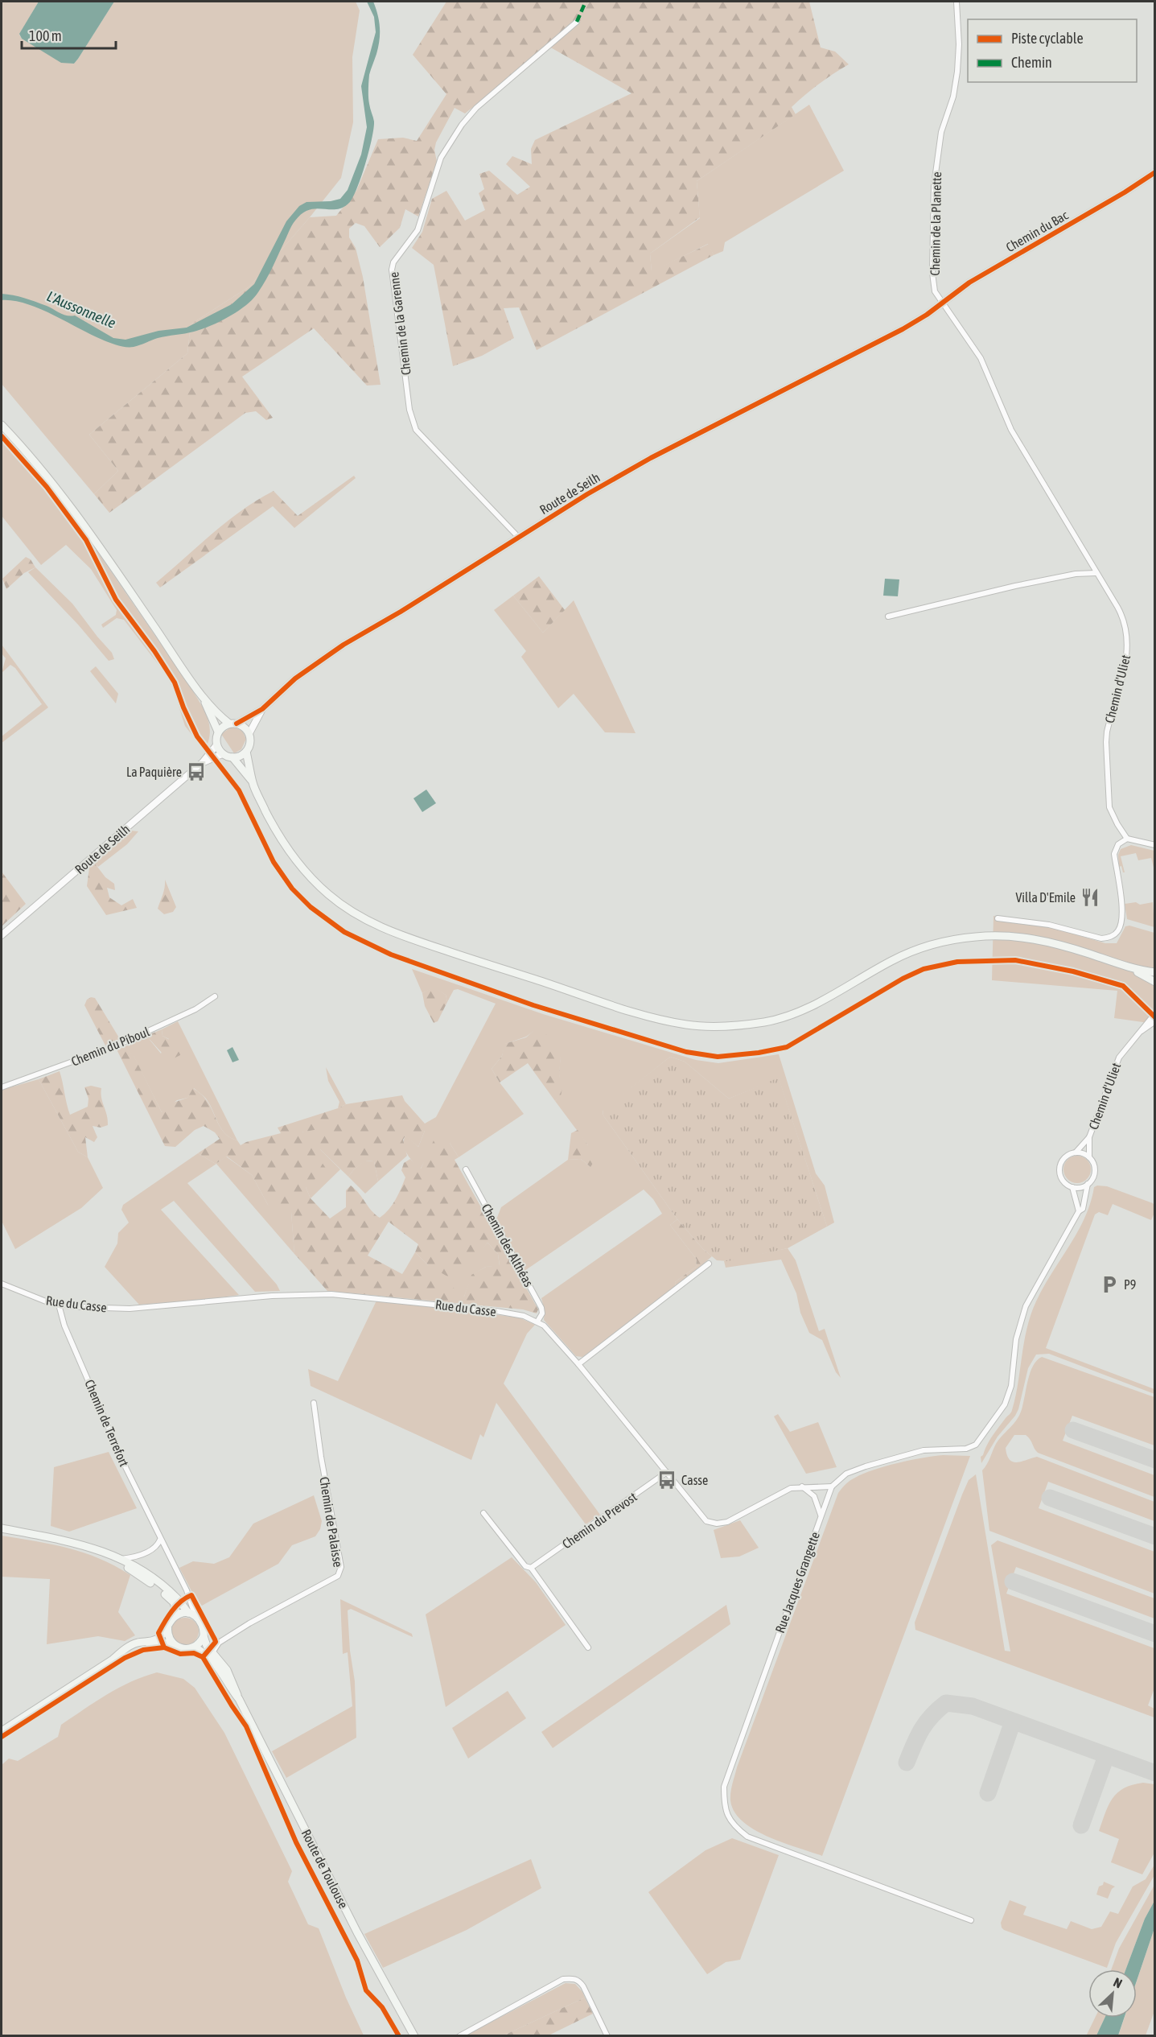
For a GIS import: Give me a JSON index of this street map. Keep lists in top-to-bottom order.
{
  "streets": {
    "main road": ["Route de Toulouse"],
    "street": [
      "Chemin de la Planette",
      "Chemin du Bac",
      "Chemin de la Garenne",
      "Route de Seilh",
      "Chemin d'Uliet",
      "Chemin du Piboul",
      "Chemin des Althéas",
      "Rue du Casse",
      "Chemin de Terrefort",
      "Chemin du Prevost",
      "Chemin de Palaisse",
      "Rue Jacques Grangette"
    ]
  },
  "crossings": [
    ["Chemin de la Planette", "Chemin du Bac"],
    ["Chemin de la Planette", "Chemin d'Uliet"],
    ["Chemin du Bac", "Route de Seilh"],
    ["Chemin du Bac", "Chemin d'Uliet"],
    ["Chemin de la Garenne", "Route de Seilh"],
    ["Chemin des Althéas", "Rue du Casse"],
    ["Rue du Casse", "Chemin de Terrefort"],
    ["Rue du Casse", "Chemin du Prevost"],
    ["Rue du Casse", "Rue Jacques Grangette"],
    ["Chemin de Terrefort", "Route de Toulouse"],
    ["Chemin de Palaisse", "Route de Toulouse"]
  ],
  "water": ["L'Aussonnelle"],
  "places": {
    "bus stop": ["La Paquière", "Casse"],
    "restaurant": ["Villa D'Emile"],
    "parking": ["P9"]
  },
  "legend": ["Piste cyclable", "Chemin"],
  "scale_bar": "100 m",
  "north": "top right"
}
